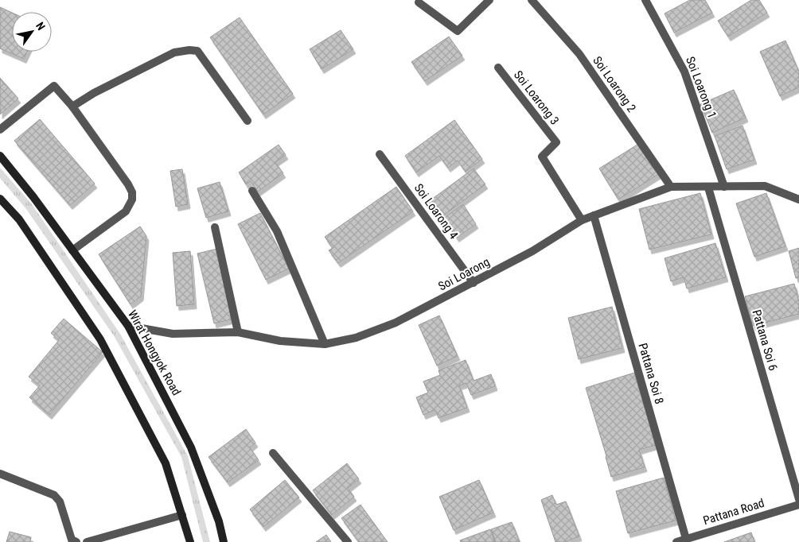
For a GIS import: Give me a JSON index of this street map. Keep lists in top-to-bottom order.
{
  "streets": {
    "main road": ["Wirat Hongyok Road"],
    "street": [
      "Soi Loarong 2",
      "Soi Loarong 1",
      "Soi Loarong 3",
      "Soi Loarong 4",
      "Soi Loarong",
      "Pattana Soi 6",
      "Pattana Soi 8",
      "Pattana Road"
    ]
  },
  "crossings": [
    ["Soi Loarong 2", "Soi Loarong"],
    ["Soi Loarong 1", "Soi Loarong"],
    ["Soi Loarong 3", "Soi Loarong"],
    ["Soi Loarong 4", "Soi Loarong"],
    ["Soi Loarong", "Pattana Soi 6"],
    ["Soi Loarong", "Wirat Hongyok Road"],
    ["Soi Loarong", "Pattana Soi 8"],
    ["Pattana Soi 8", "Pattana Road"]
  ],
  "north": "top right"
}
